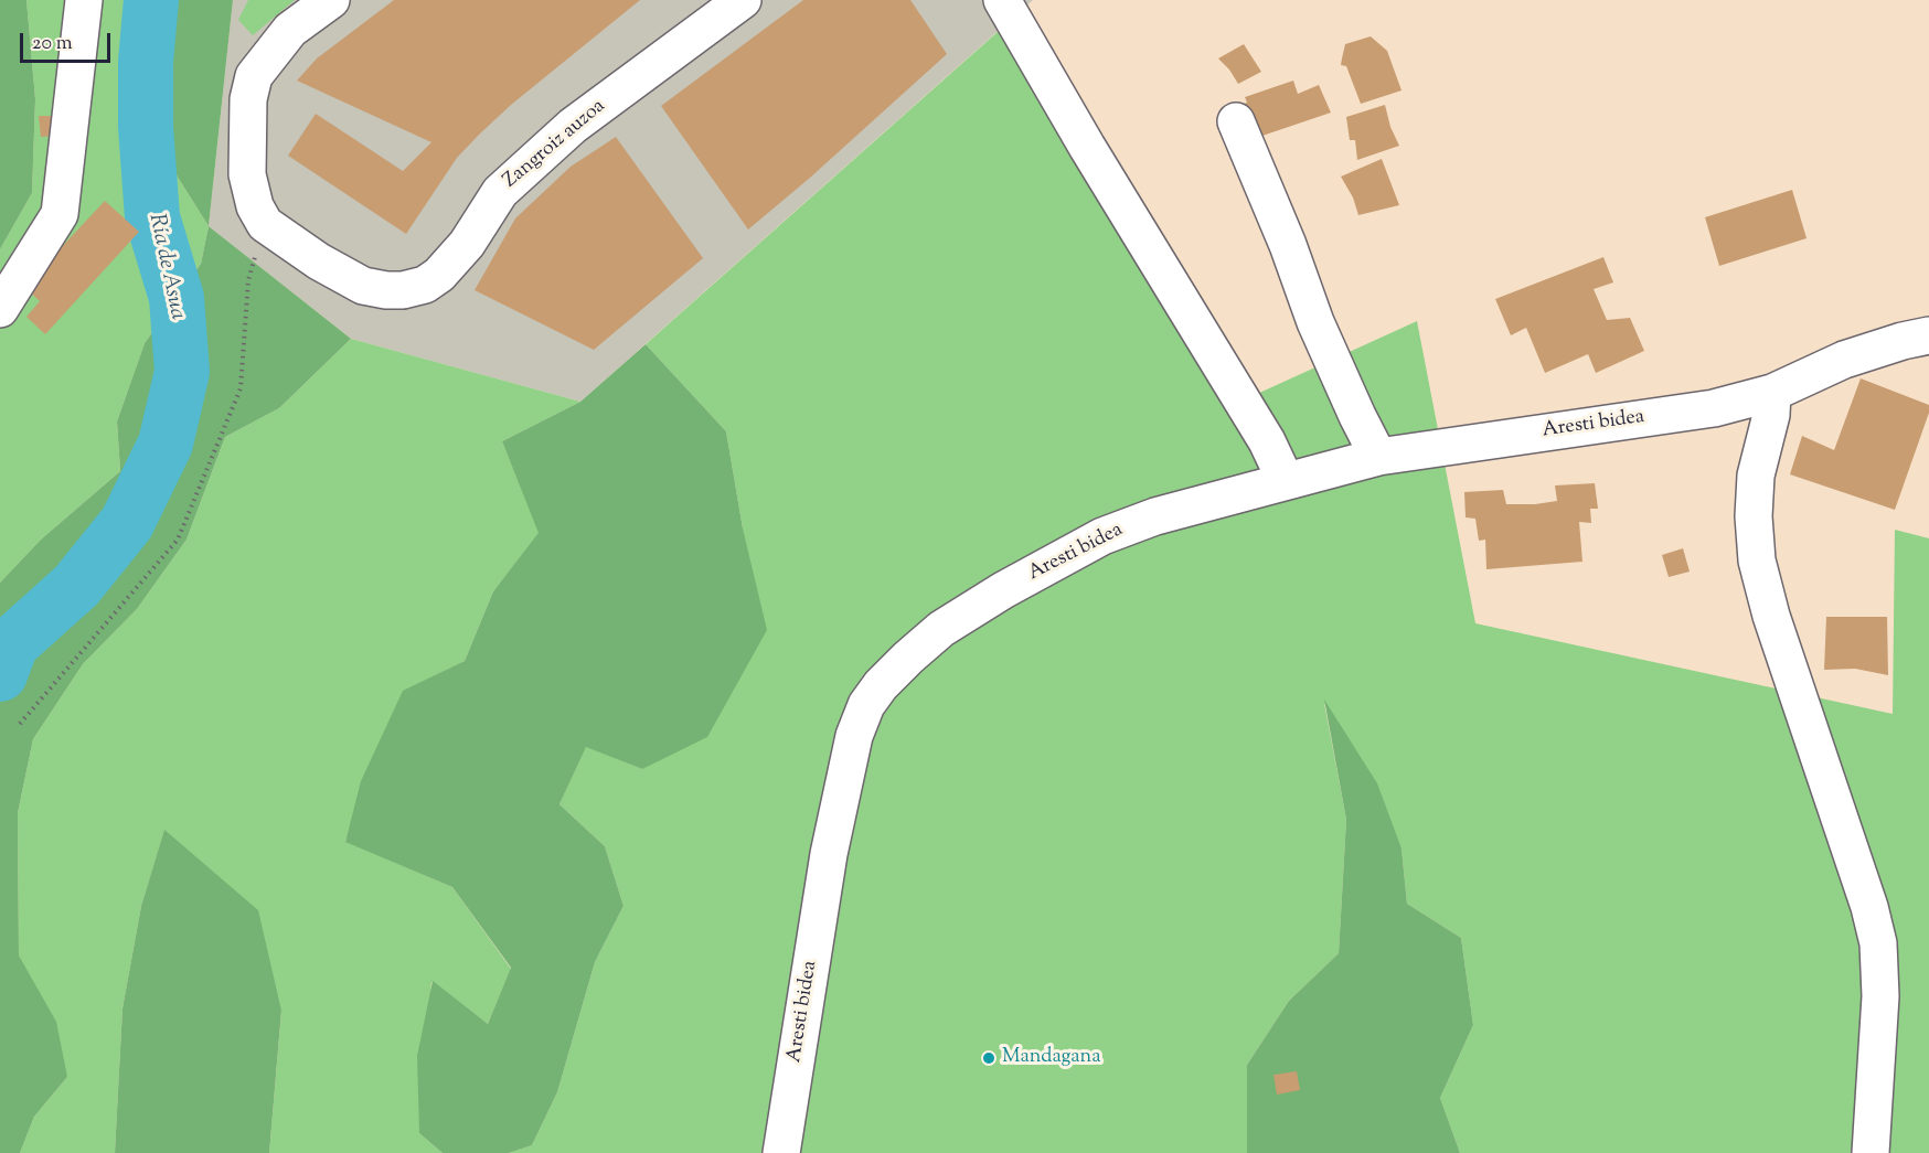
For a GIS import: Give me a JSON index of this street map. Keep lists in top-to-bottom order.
{
  "streets": {
    "street": ["Zangroiz auzoa", "Aresti bidea"]
  },
  "water": ["Ría de Asua"],
  "places": ["Mandagana"],
  "scale_bar": "20 m"
}
